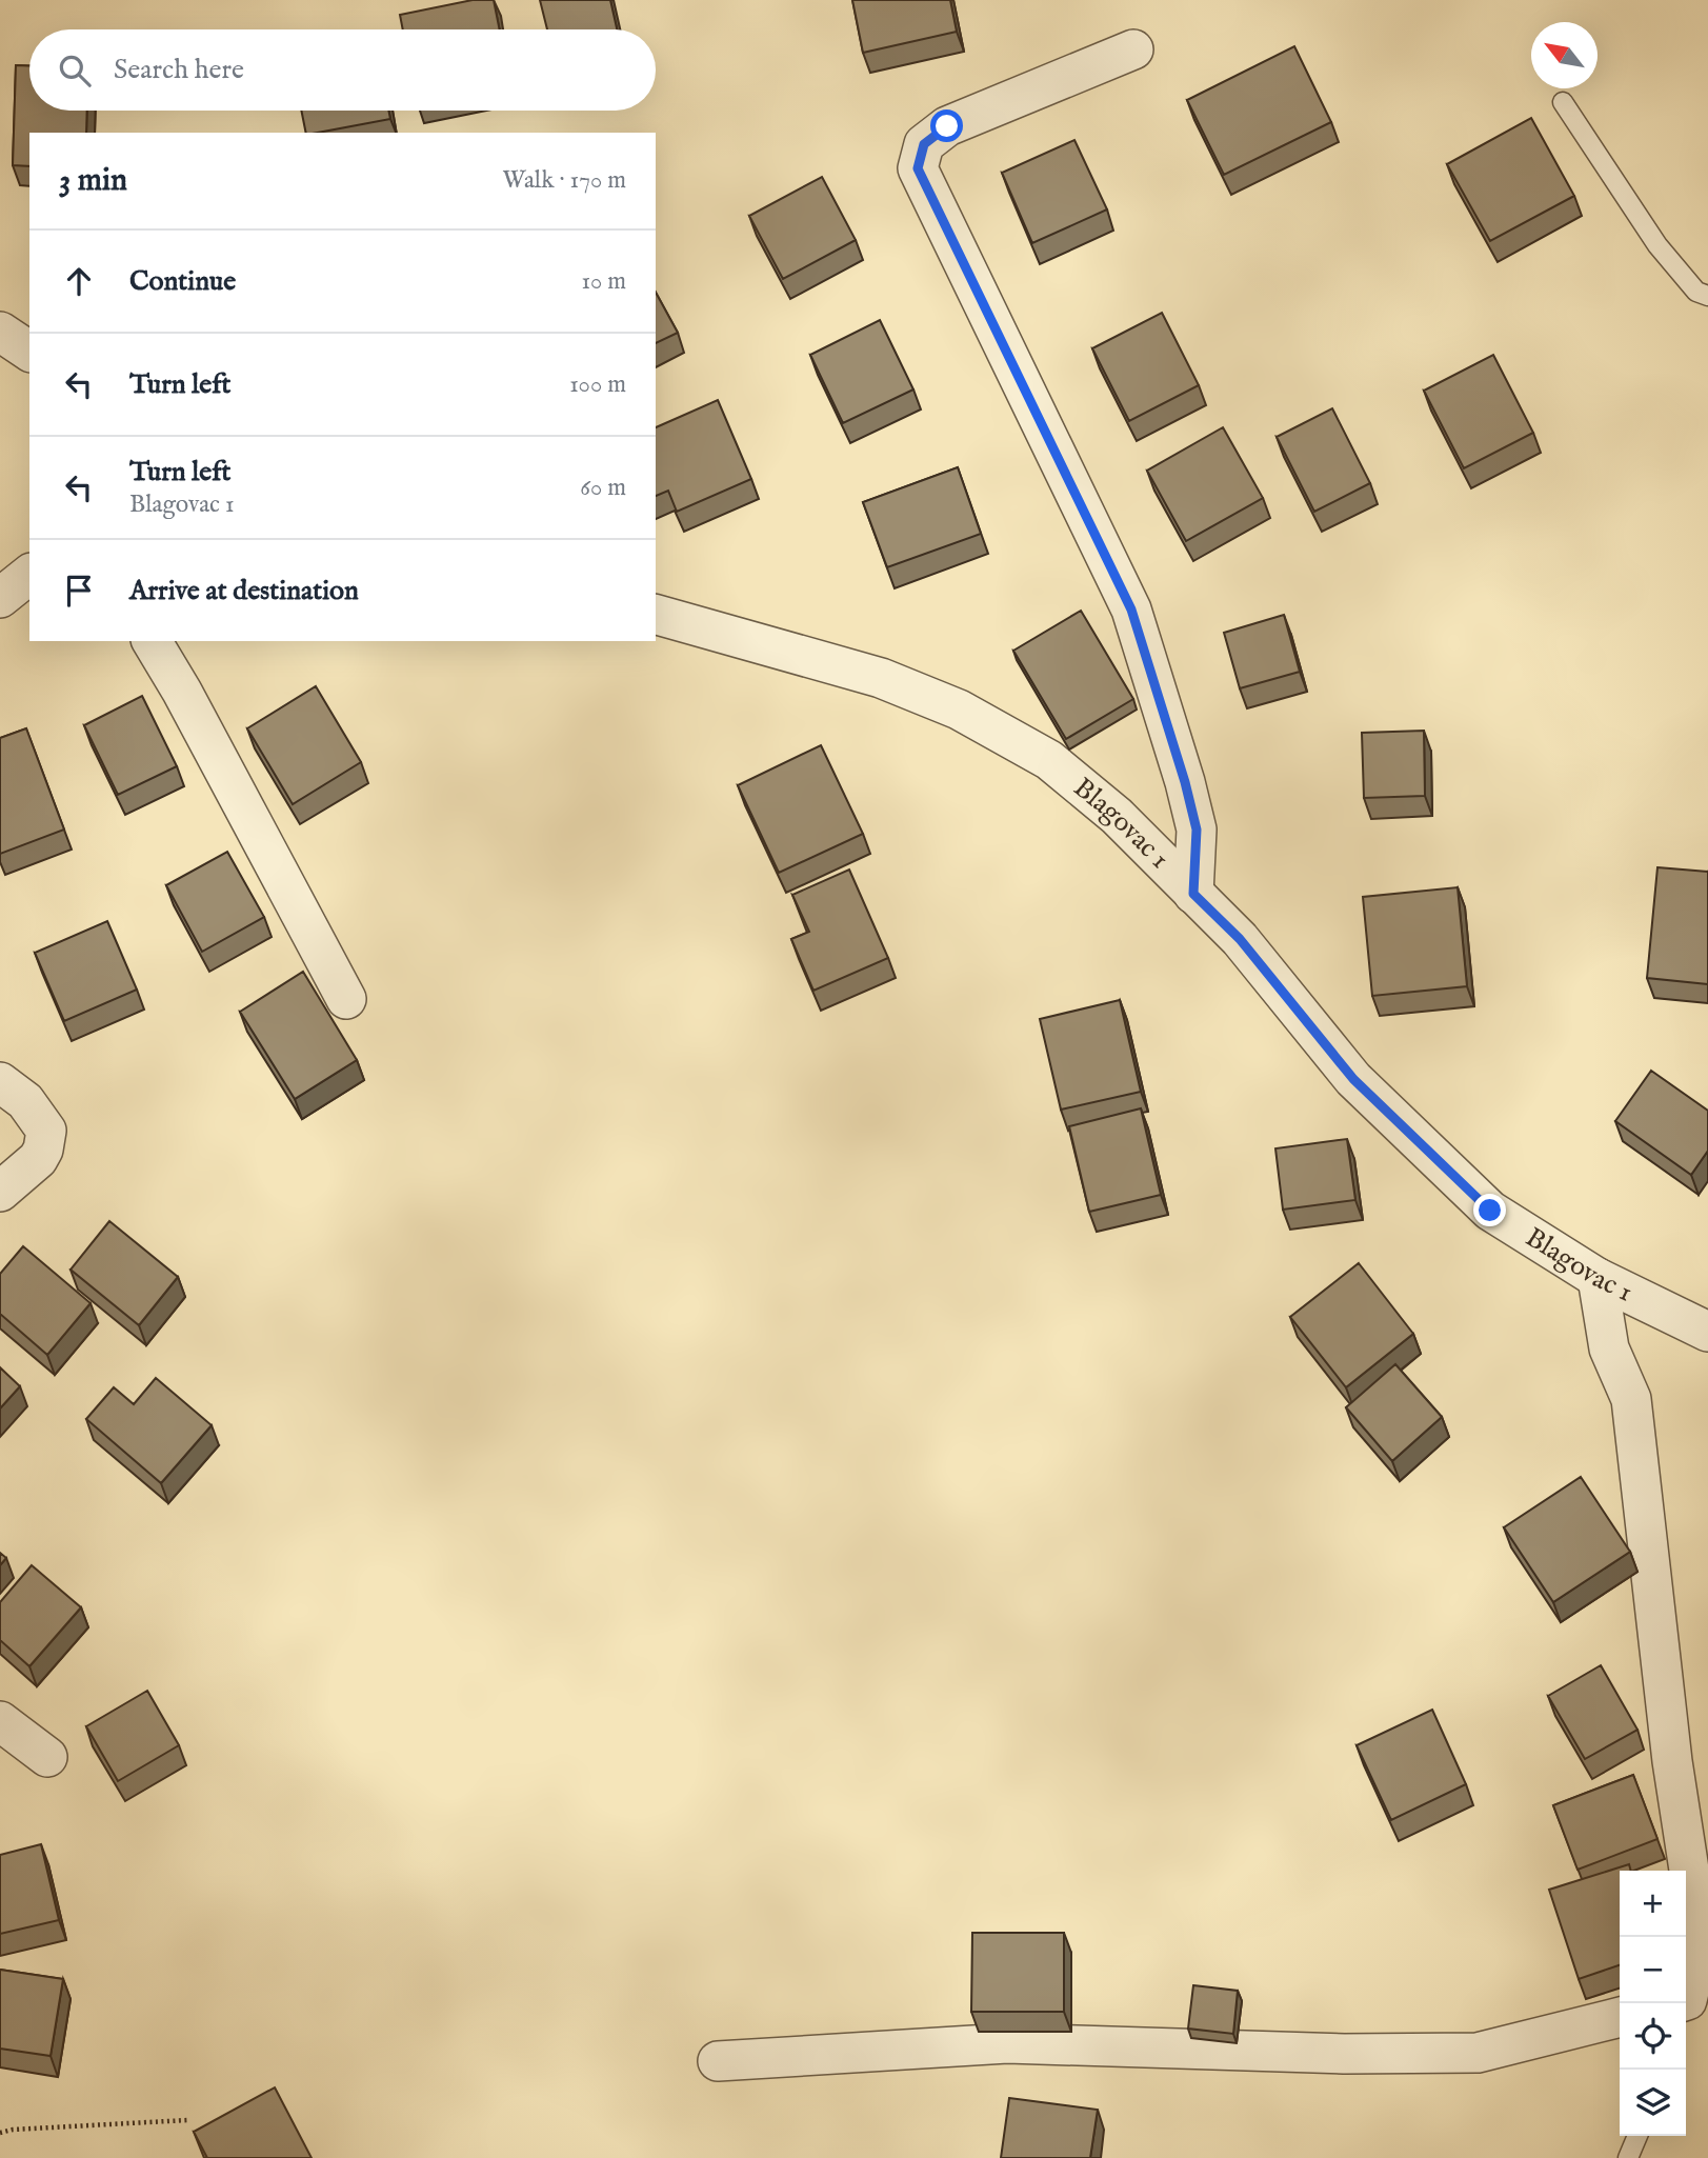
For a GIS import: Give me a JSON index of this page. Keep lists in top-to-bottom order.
{
  "streets": {
    "street": ["Blagovac 1"]
  },
  "north": "top left",
  "page": {
    "search": "Search here",
    "heading": ["3 min", "Walk · 170 m"],
    "list": [
      ["Continue", "10 m"],
      ["Turn left", "100 m"],
      ["Turn left", "Blagovac 1", "60 m"],
      "Arrive at destination"
    ],
    "map_buttons": ["+", "−"]
  }
}
